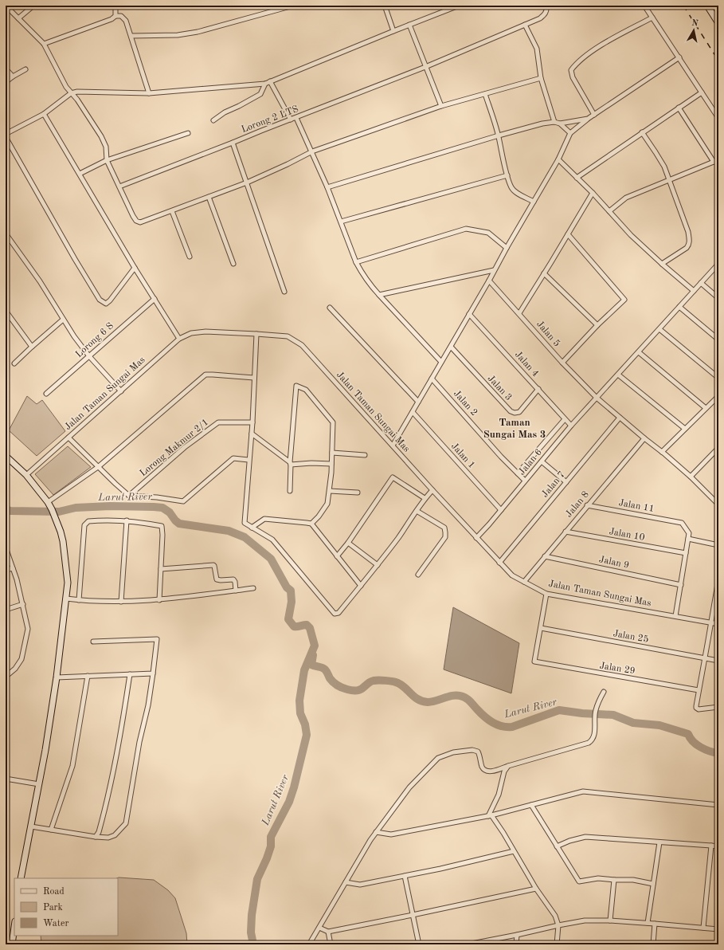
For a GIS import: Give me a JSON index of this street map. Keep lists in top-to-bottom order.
{
  "streets": {
    "street": [
      "Lorong 2 LTS",
      "Jalan 5",
      "Lorong 6 S",
      "Jalan 4",
      "Jalan 3",
      "Jalan Taman Sungai Mas",
      "Jalan 2",
      "Lorong Makmur 2/1",
      "Jalan 1",
      "Jalan 6",
      "Jalan 7",
      "Jalan 8",
      "Jalan 11",
      "Jalan 10",
      "Jalan 9",
      "Jalan 25",
      "Jalan 29"
    ]
  },
  "crossings": [
    ["Jalan 5", "Jalan 6"],
    ["Jalan 5", "Jalan 7"],
    ["Jalan 5", "Jalan 8"],
    ["Jalan 4", "Jalan 3"],
    ["Jalan 4", "Jalan 6"],
    ["Jalan Taman Sungai Mas", "Jalan 6"],
    ["Jalan Taman Sungai Mas", "Jalan 7"],
    ["Jalan Taman Sungai Mas", "Jalan 8"],
    ["Jalan 2", "Jalan 6"],
    ["Jalan 1", "Jalan 6"],
    ["Jalan 8", "Jalan 11"],
    ["Jalan 8", "Jalan 10"],
    ["Jalan 8", "Jalan 9"],
    ["Jalan 25", "Jalan 29"]
  ],
  "districts": ["Taman Sungai Mas 3"],
  "water": ["Larut River"],
  "legend": ["Road", "Park", "Water"],
  "north": "top"
}
